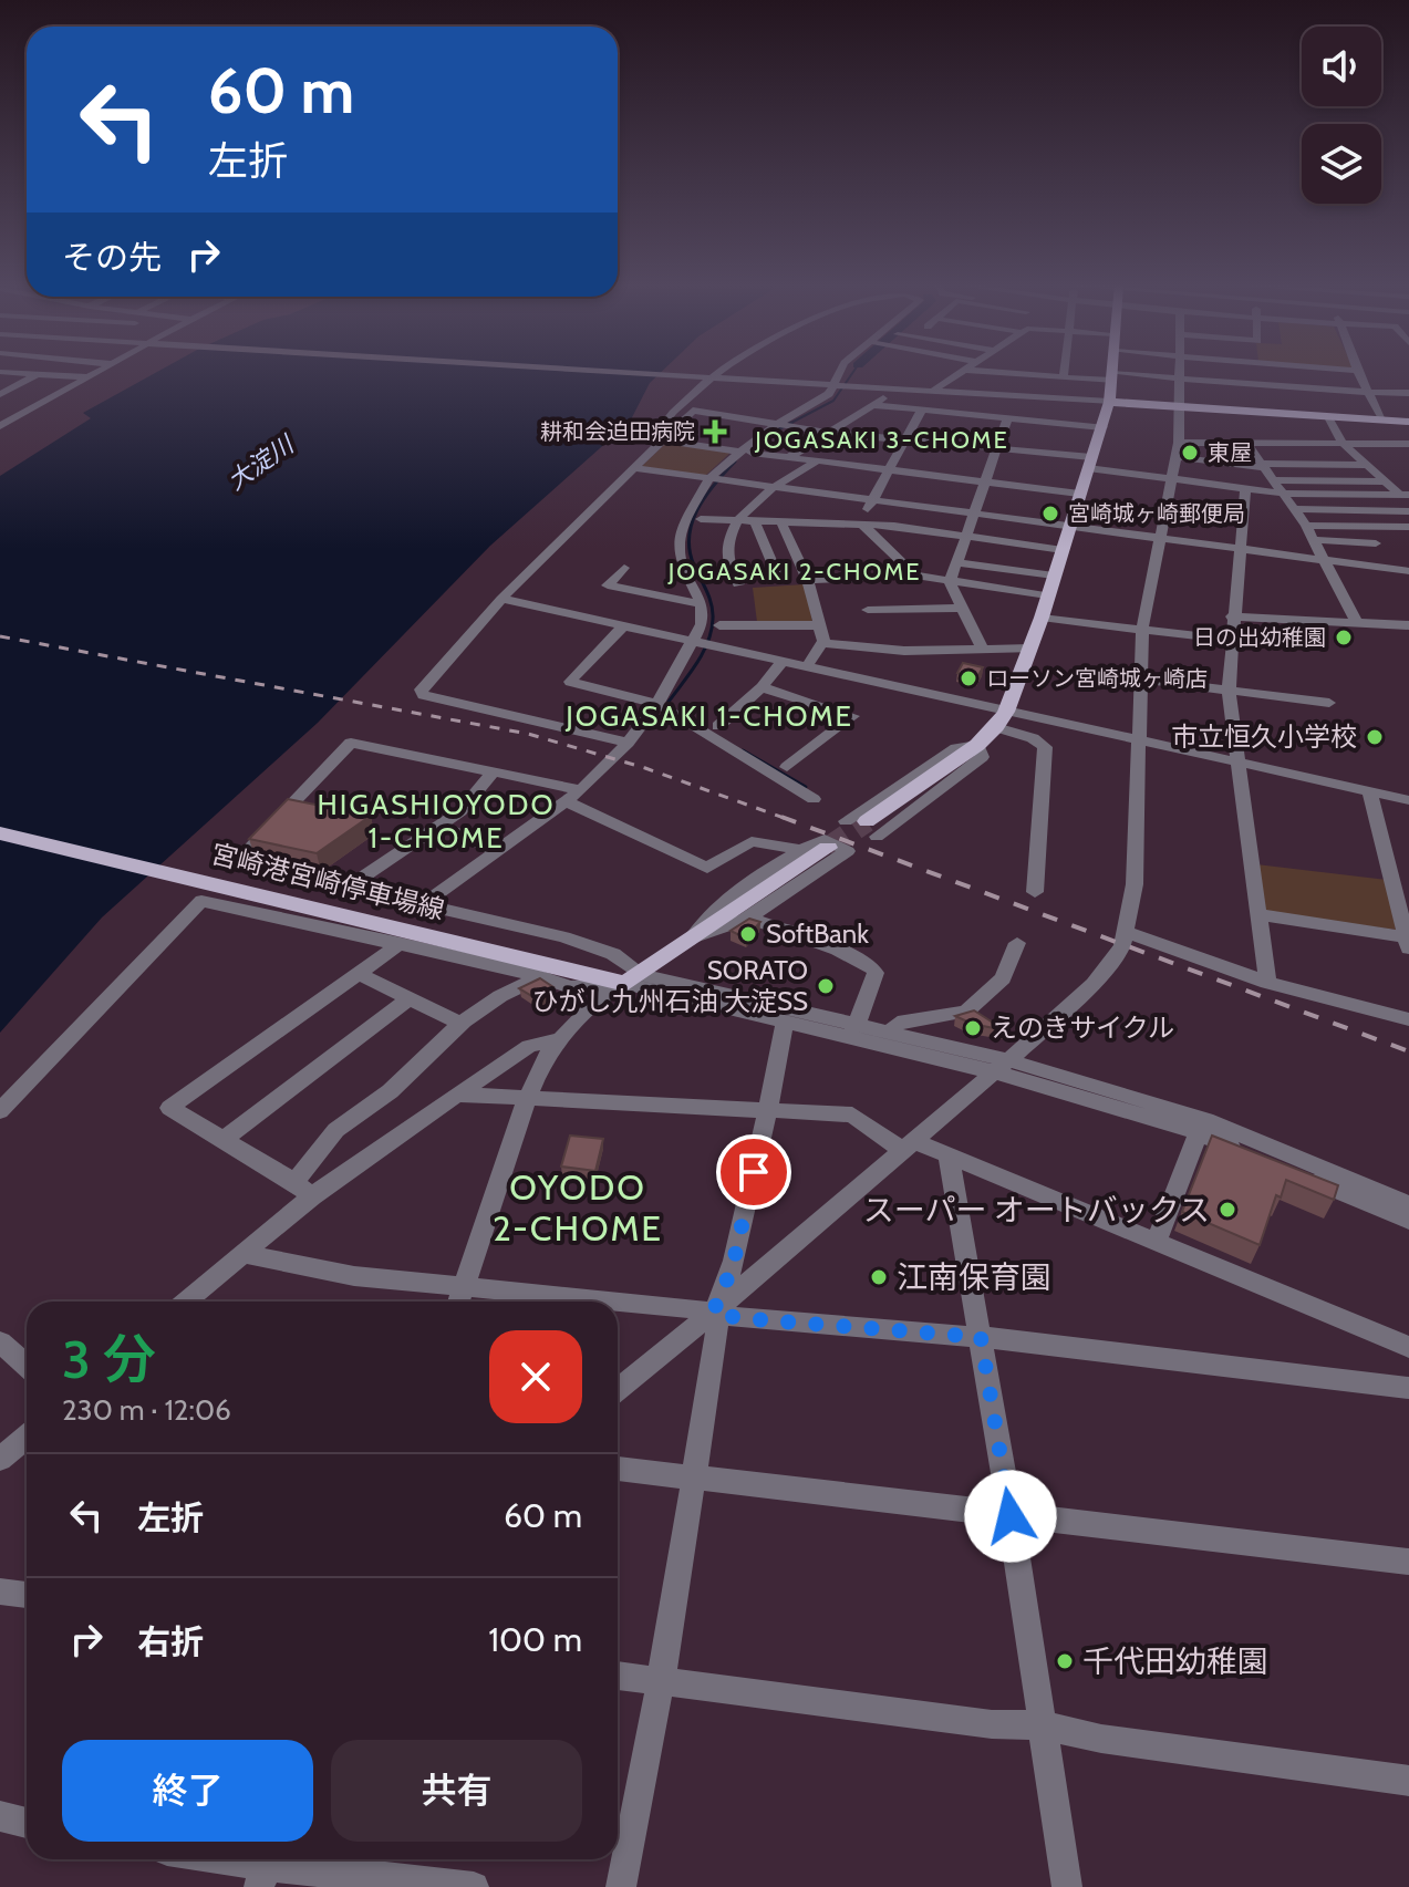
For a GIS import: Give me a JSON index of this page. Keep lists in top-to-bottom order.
{
  "streets": {
    "main road": ["宮崎港宮崎停車場線"]
  },
  "districts": [
    "JOGASAKI 3-CHOME",
    "JOGASAKI 2-CHOME",
    "JOGASAKI 1-CHOME",
    "HIGASHIOYODO 1-CHOME",
    "OYODO 2-CHOME"
  ],
  "water": ["大淀川"],
  "places": {
    "health": ["耕和会迫田病院"],
    "other": [
      "東屋",
      "宮崎城ヶ崎郵便局",
      "日の出幼稚園",
      "ローソン宮崎城ヶ崎店",
      "市立恒久小学校",
      "SoftBank",
      "SORATO ひがし九州石油 大淀SS",
      "えのきサイクル",
      "スーパー オートバックス",
      "江南保育園",
      "千代田幼稚園"
    ]
  },
  "page": {
    "turn": ["60 m", "左折"],
    "then": "その先",
    "heading": ["3 分", "230 m · 12:06"],
    "list": [
      {
        "name": "左折",
        "value": "60 m"
      },
      {
        "name": "右折",
        "value": "100 m"
      }
    ],
    "buttons": ["終了", "共有"]
  }
}
